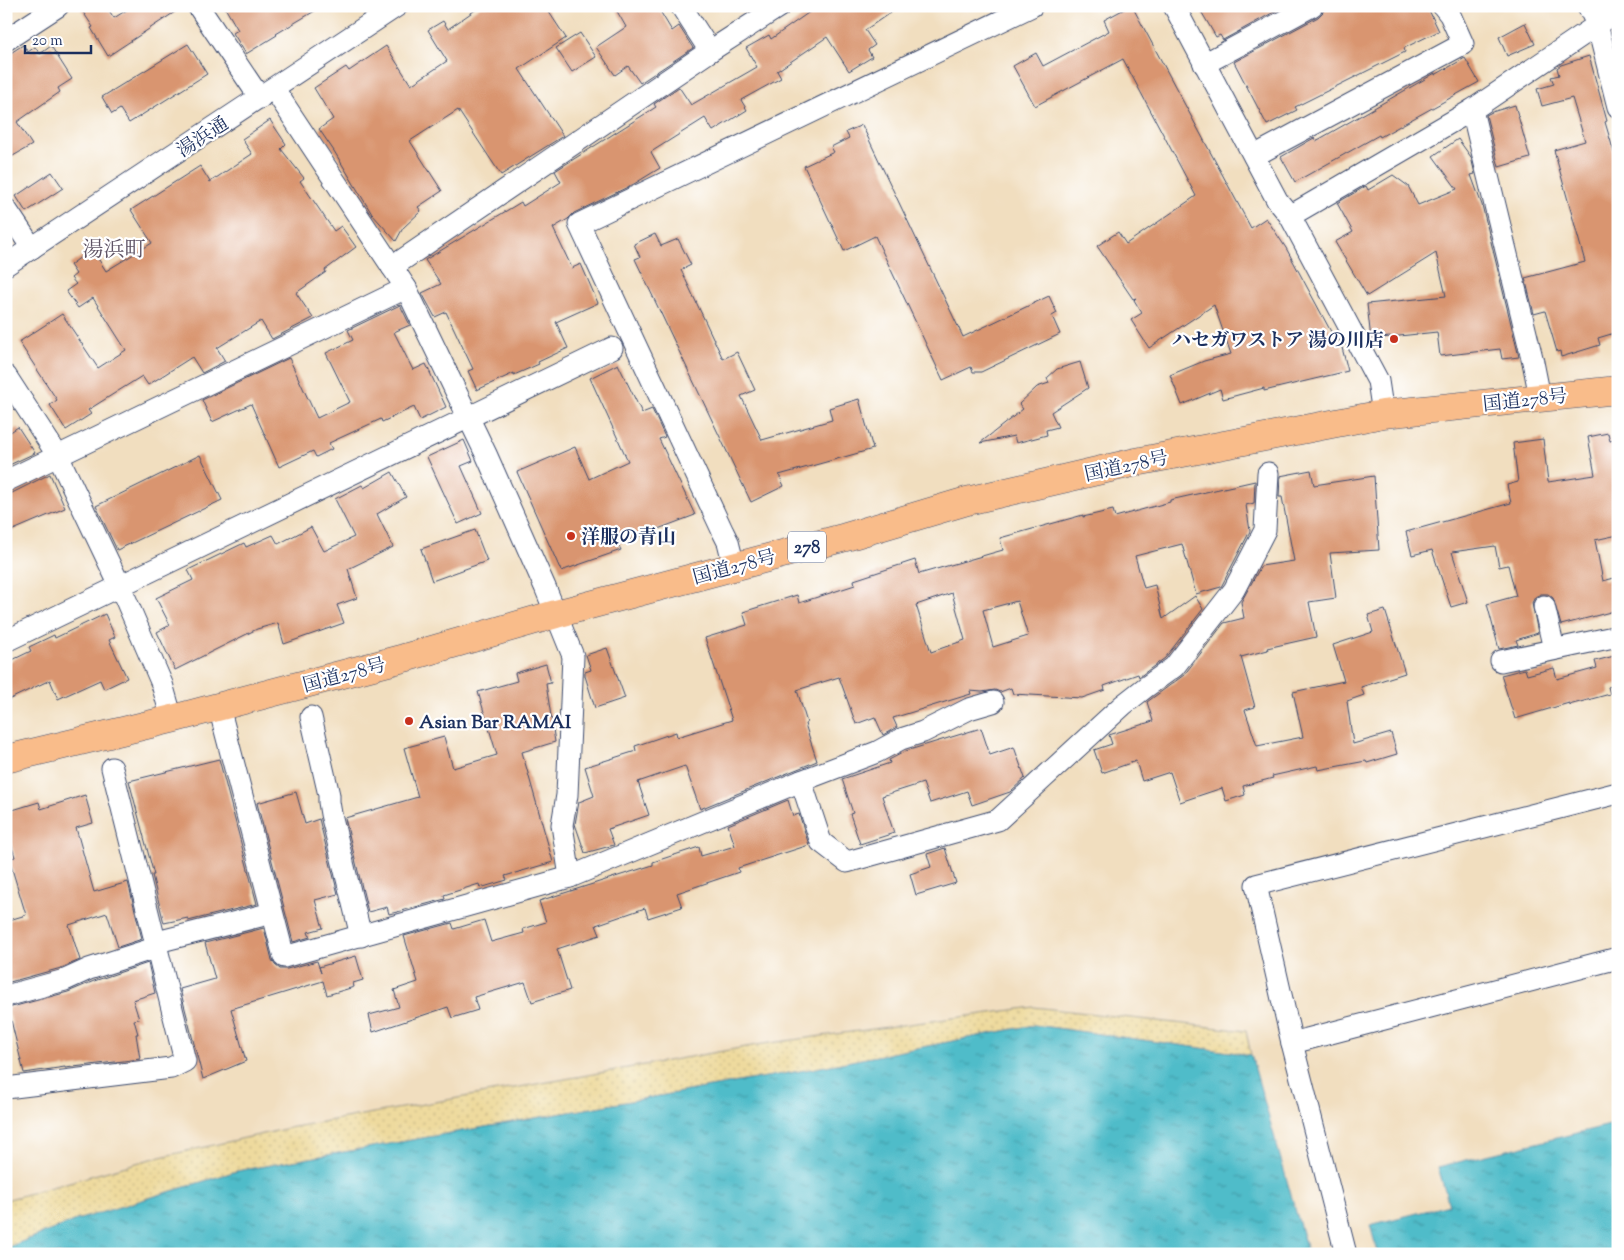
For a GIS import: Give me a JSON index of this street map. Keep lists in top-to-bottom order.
{
  "streets": {
    "highway": ["国道278号", "278"],
    "street": ["湯浜通"]
  },
  "districts": ["湯浜町"],
  "places": ["ハセガワストア 湯の川店", "洋服の青山", "Asian Bar RAMAI"],
  "scale_bar": "20 m"
}
